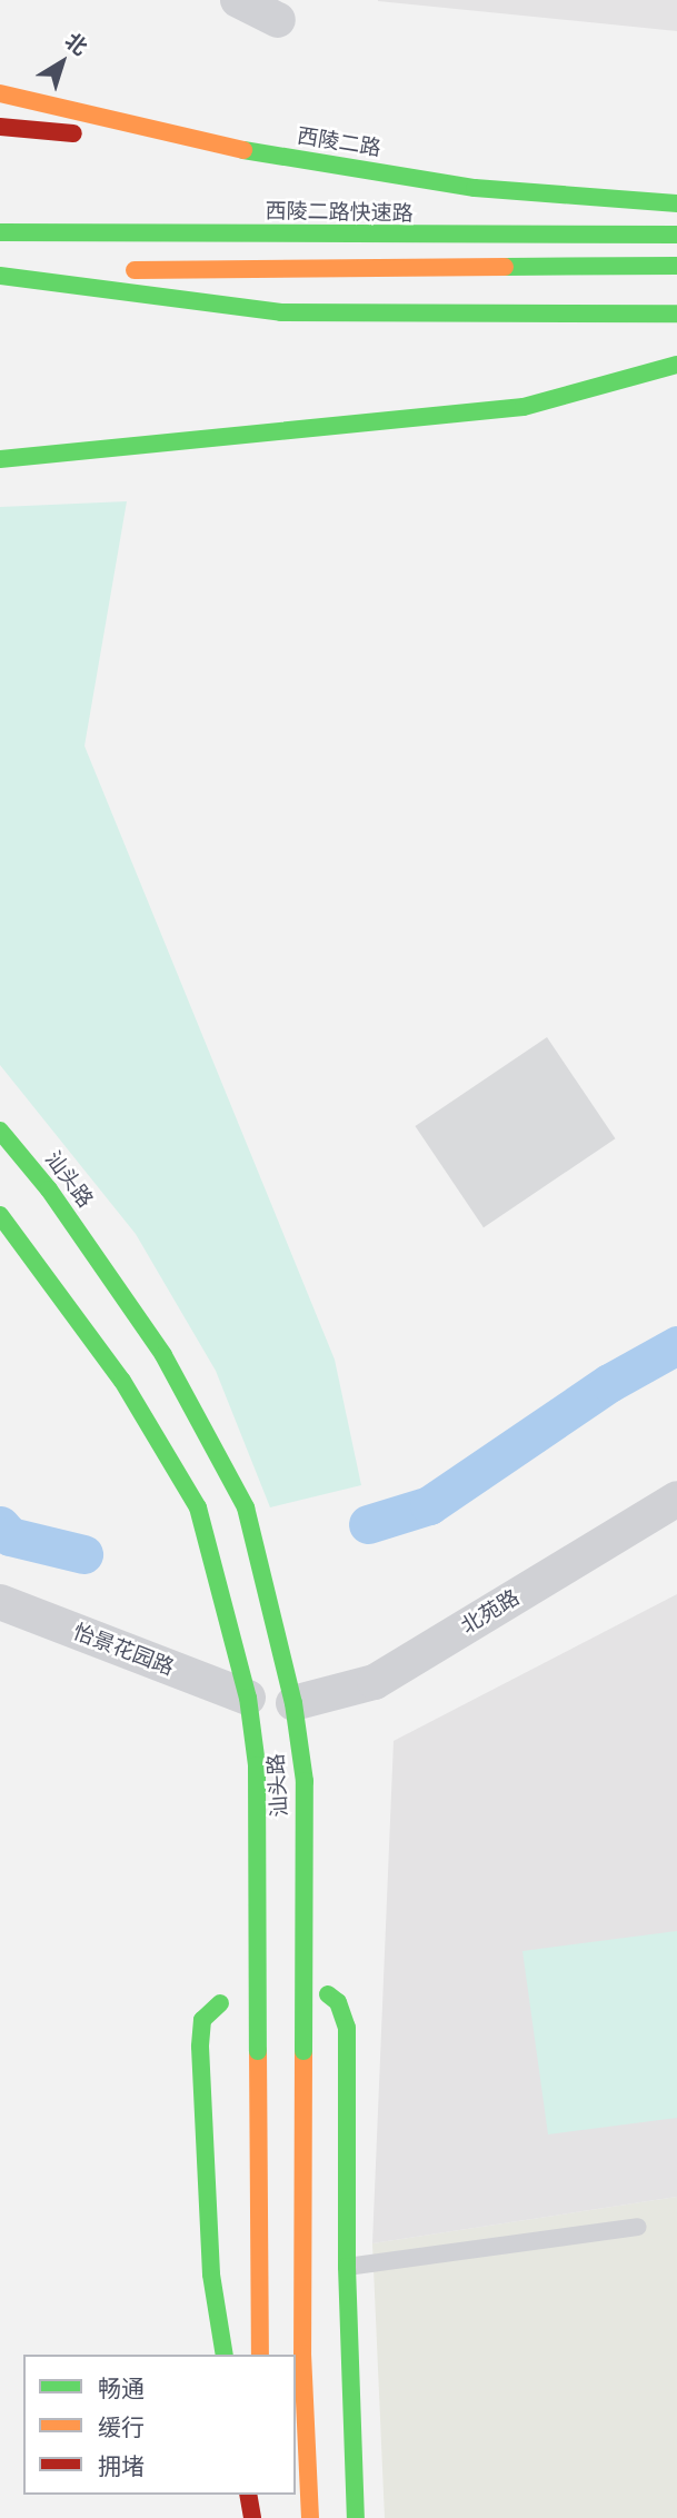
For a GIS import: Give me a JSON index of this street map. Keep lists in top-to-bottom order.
{
  "streets": {
    "main road": ["西陵二路", "西陵二路快速路", "汕头路"],
    "street": ["北苑路", "怡景花园路"]
  },
  "crossings": [
    ["汕头路", "北苑路"],
    ["汕头路", "怡景花园路"]
  ],
  "legend": ["畅通", "缓行", "拥堵"],
  "north": "top right"
}
